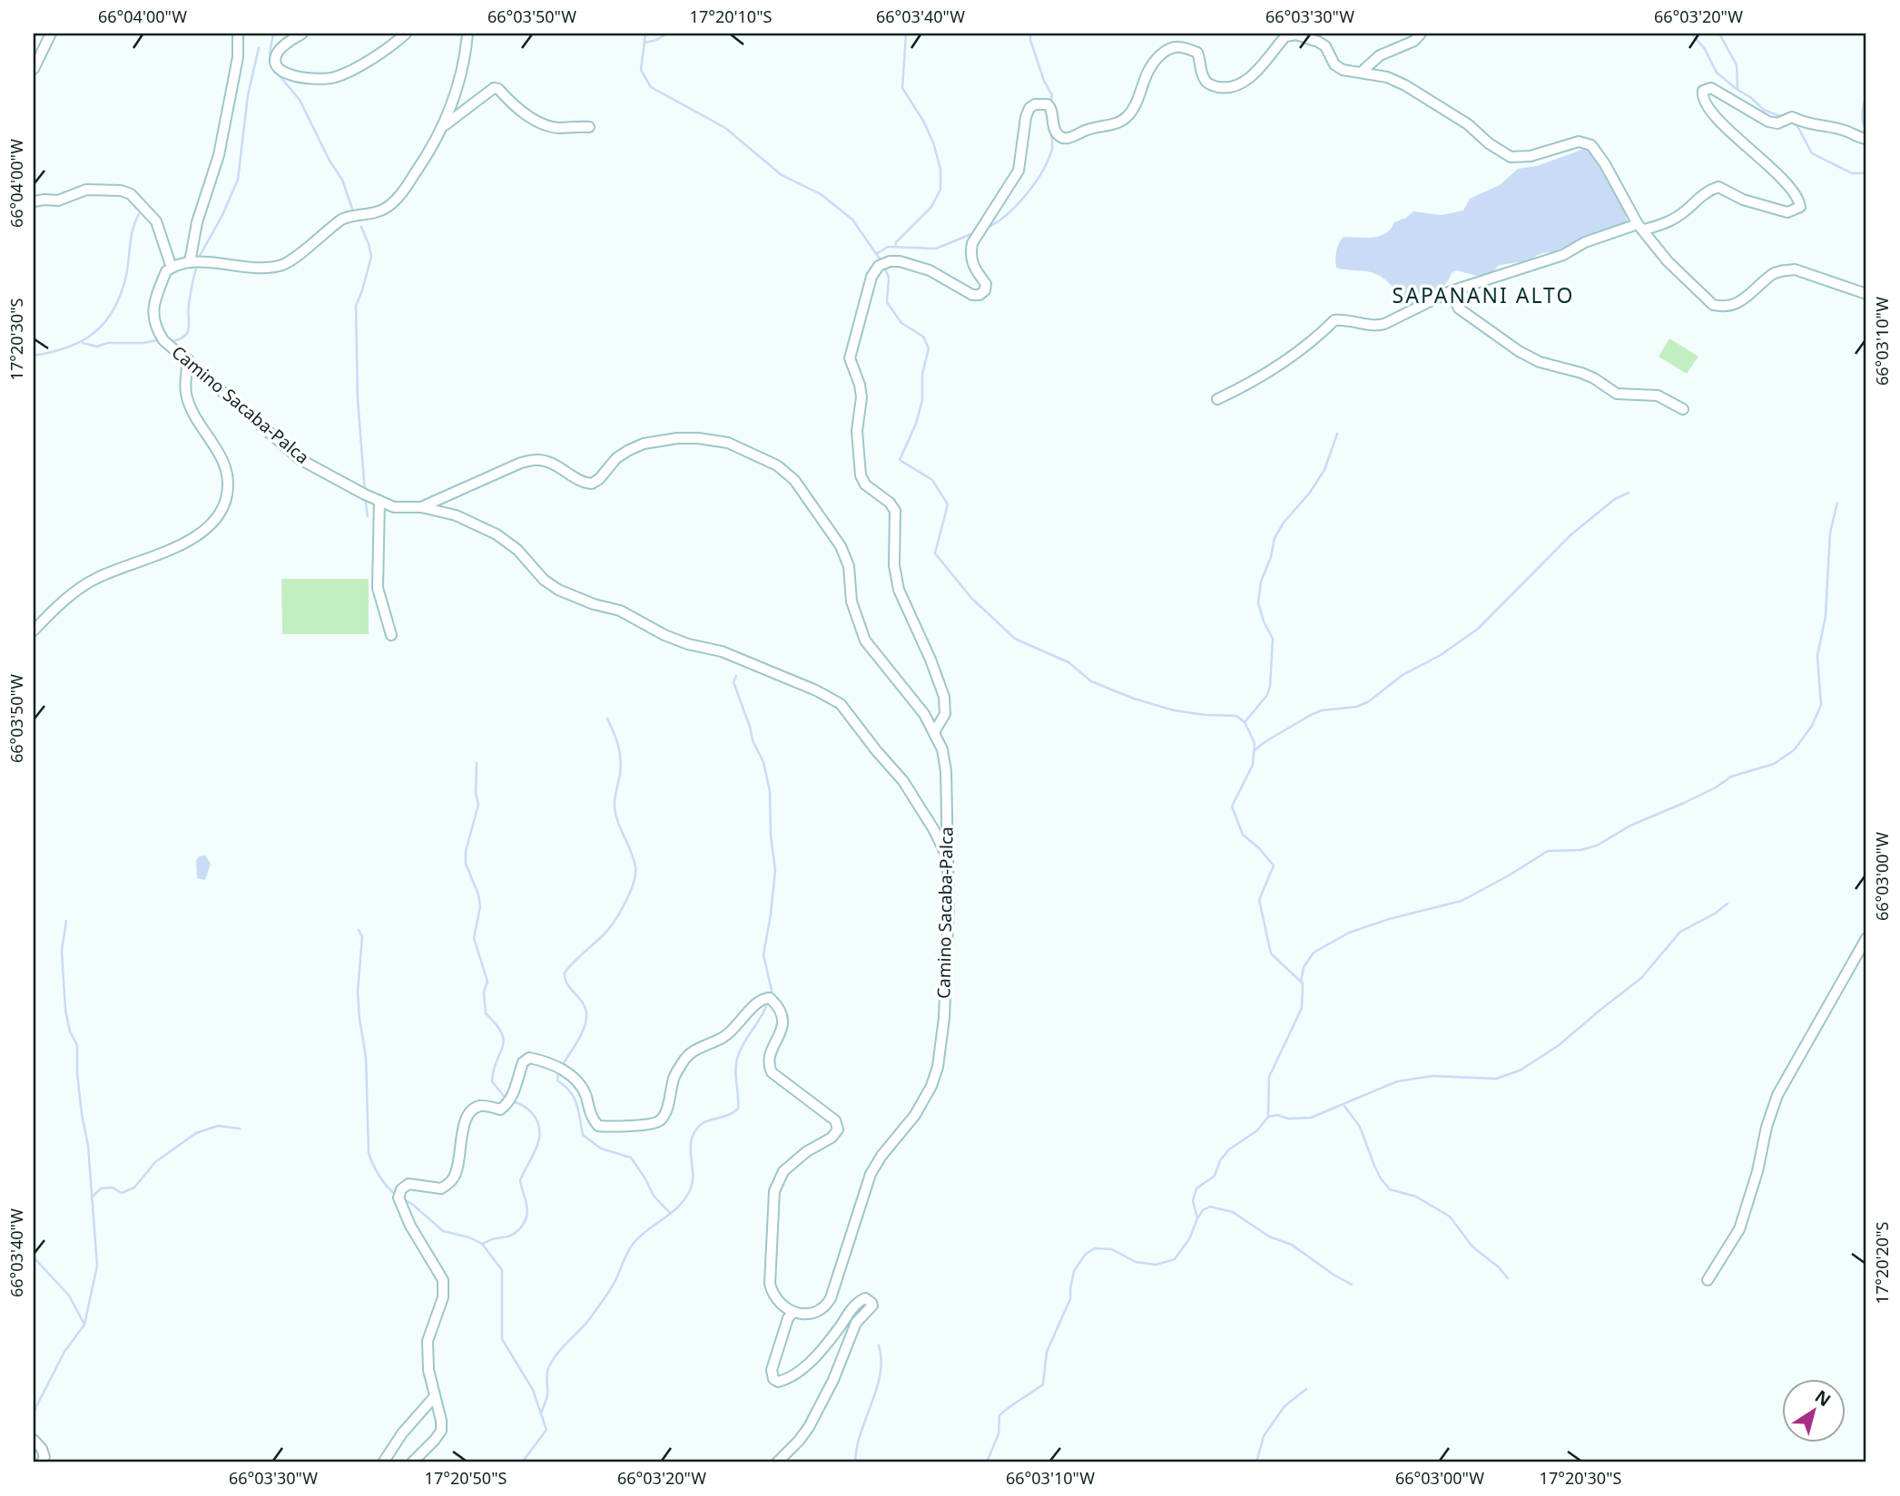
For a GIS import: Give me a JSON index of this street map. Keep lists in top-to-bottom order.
{
  "streets": {
    "street": ["Camino Sacaba-Palca"]
  },
  "districts": ["SAPANANI ALTO"],
  "north": "top right",
  "coordinates": [
    "66°04'00\"W",
    "66°03'50\"W",
    "17°20'10\"S",
    "66°03'40\"W",
    "66°03'30\"W",
    "66°03'20\"W",
    "17°20'30\"S",
    "66°03'10\"W",
    "66°03'00\"W",
    "17°20'20\"S",
    "17°20'50\"S"
  ]
}
